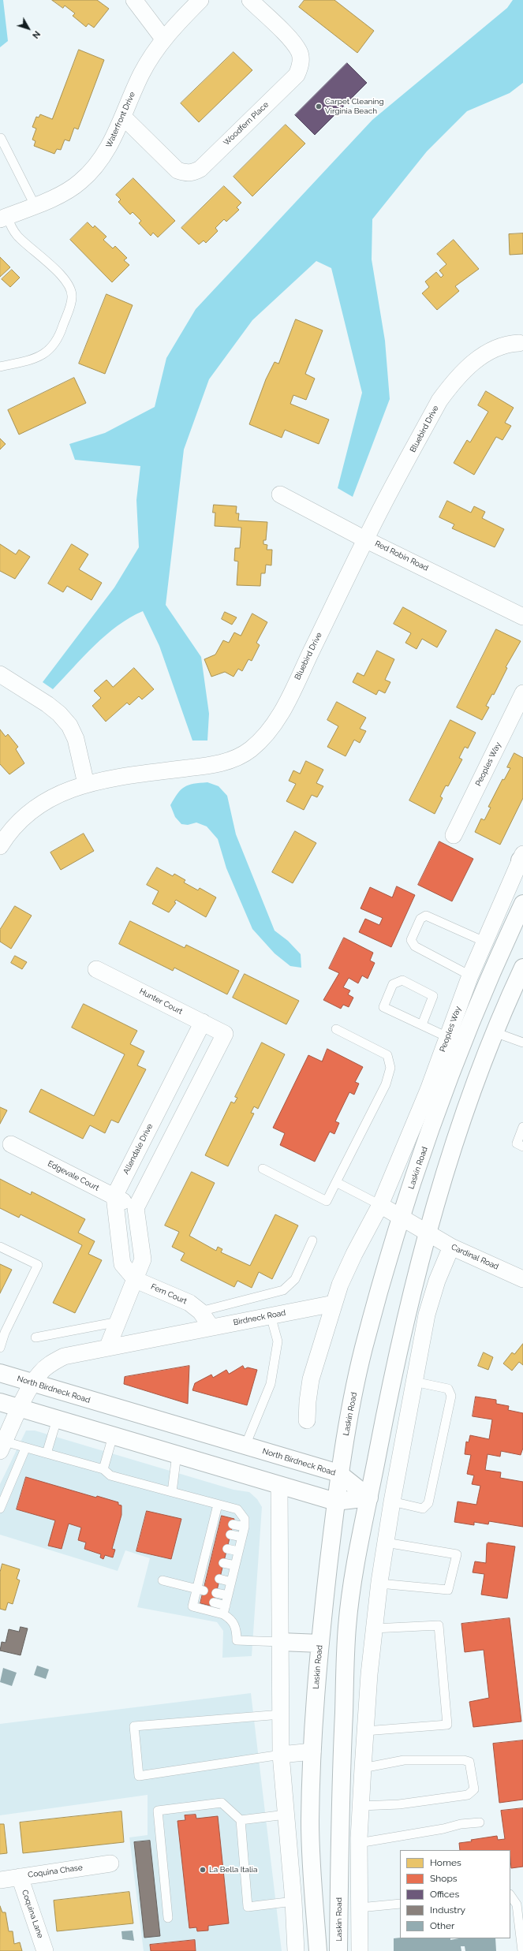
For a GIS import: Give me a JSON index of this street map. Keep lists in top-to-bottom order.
{
  "streets": {
    "main road": ["Laskin Road", "North Birdneck Road"],
    "street": [
      "Waterfront Drive",
      "Woodfern Place",
      "Bluebird Drive",
      "Red Robin Road",
      "Peoples Way",
      "Hunter Court",
      "Allendale Drive",
      "Edgevale Court",
      "Cardinal Road",
      "Fern Court",
      "Birdneck Road",
      "Coquina Chase",
      "Coquina Lane"
    ]
  },
  "crossings": [
    ["Waterfront Drive", "Woodfern Place"],
    ["Bluebird Drive", "Red Robin Road"],
    ["Hunter Court", "Allendale Drive"],
    ["Hunter Court", "Edgevale Court"],
    ["Allendale Drive", "Edgevale Court"],
    ["Laskin Road", "Cardinal Road"],
    ["Laskin Road", "North Birdneck Road"],
    ["Fern Court", "Birdneck Road"],
    ["Birdneck Road", "North Birdneck Road"],
    ["Coquina Chase", "Coquina Lane"]
  ],
  "places": ["Carpet Cleaning Virginia Beach", "La Bella Italia"],
  "legend": [
    "Homes",
    "Shops",
    "Offices",
    "Industry",
    "Other"
  ],
  "north": "bottom right"
}
